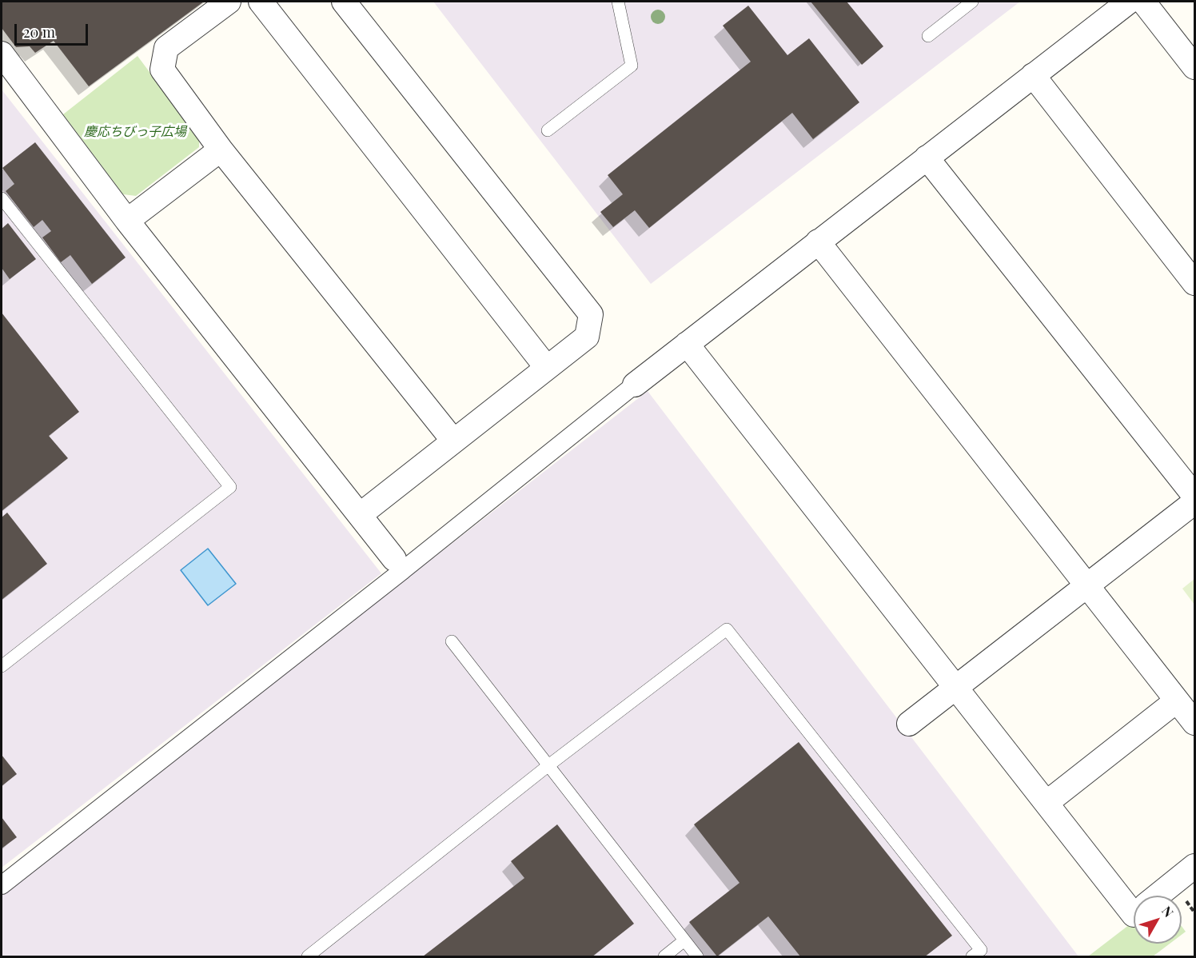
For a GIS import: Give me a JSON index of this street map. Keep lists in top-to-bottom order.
{
  "parks": ["慶応ちびっ子広場"],
  "scale_bar": "20 m",
  "north": "top right"
}
